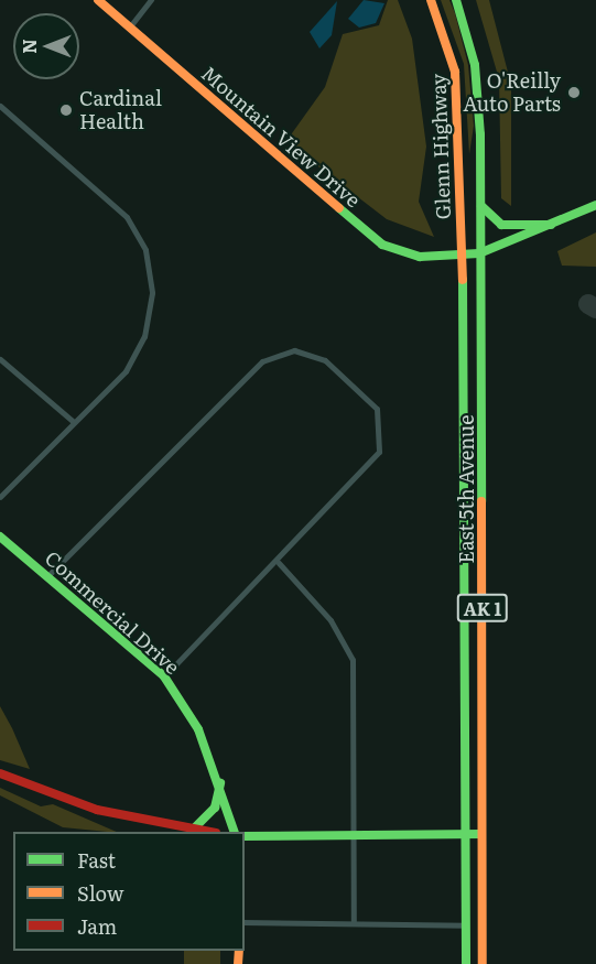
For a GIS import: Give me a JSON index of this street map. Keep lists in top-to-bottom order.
{
  "streets": {
    "main road": [
      "Mountain View Drive",
      "Glenn Highway",
      "East 5th Avenue",
      "AK 1",
      "Commercial Drive"
    ]
  },
  "crossings": [
    ["Mountain View Drive", "Glenn Highway"],
    ["Mountain View Drive", "East 5th Avenue"],
    ["Glenn Highway", "East 5th Avenue"]
  ],
  "places": ["O'Reilly Auto Parts", "Cardinal Health"],
  "legend": ["Fast", "Slow", "Jam"],
  "north": "left"
}
